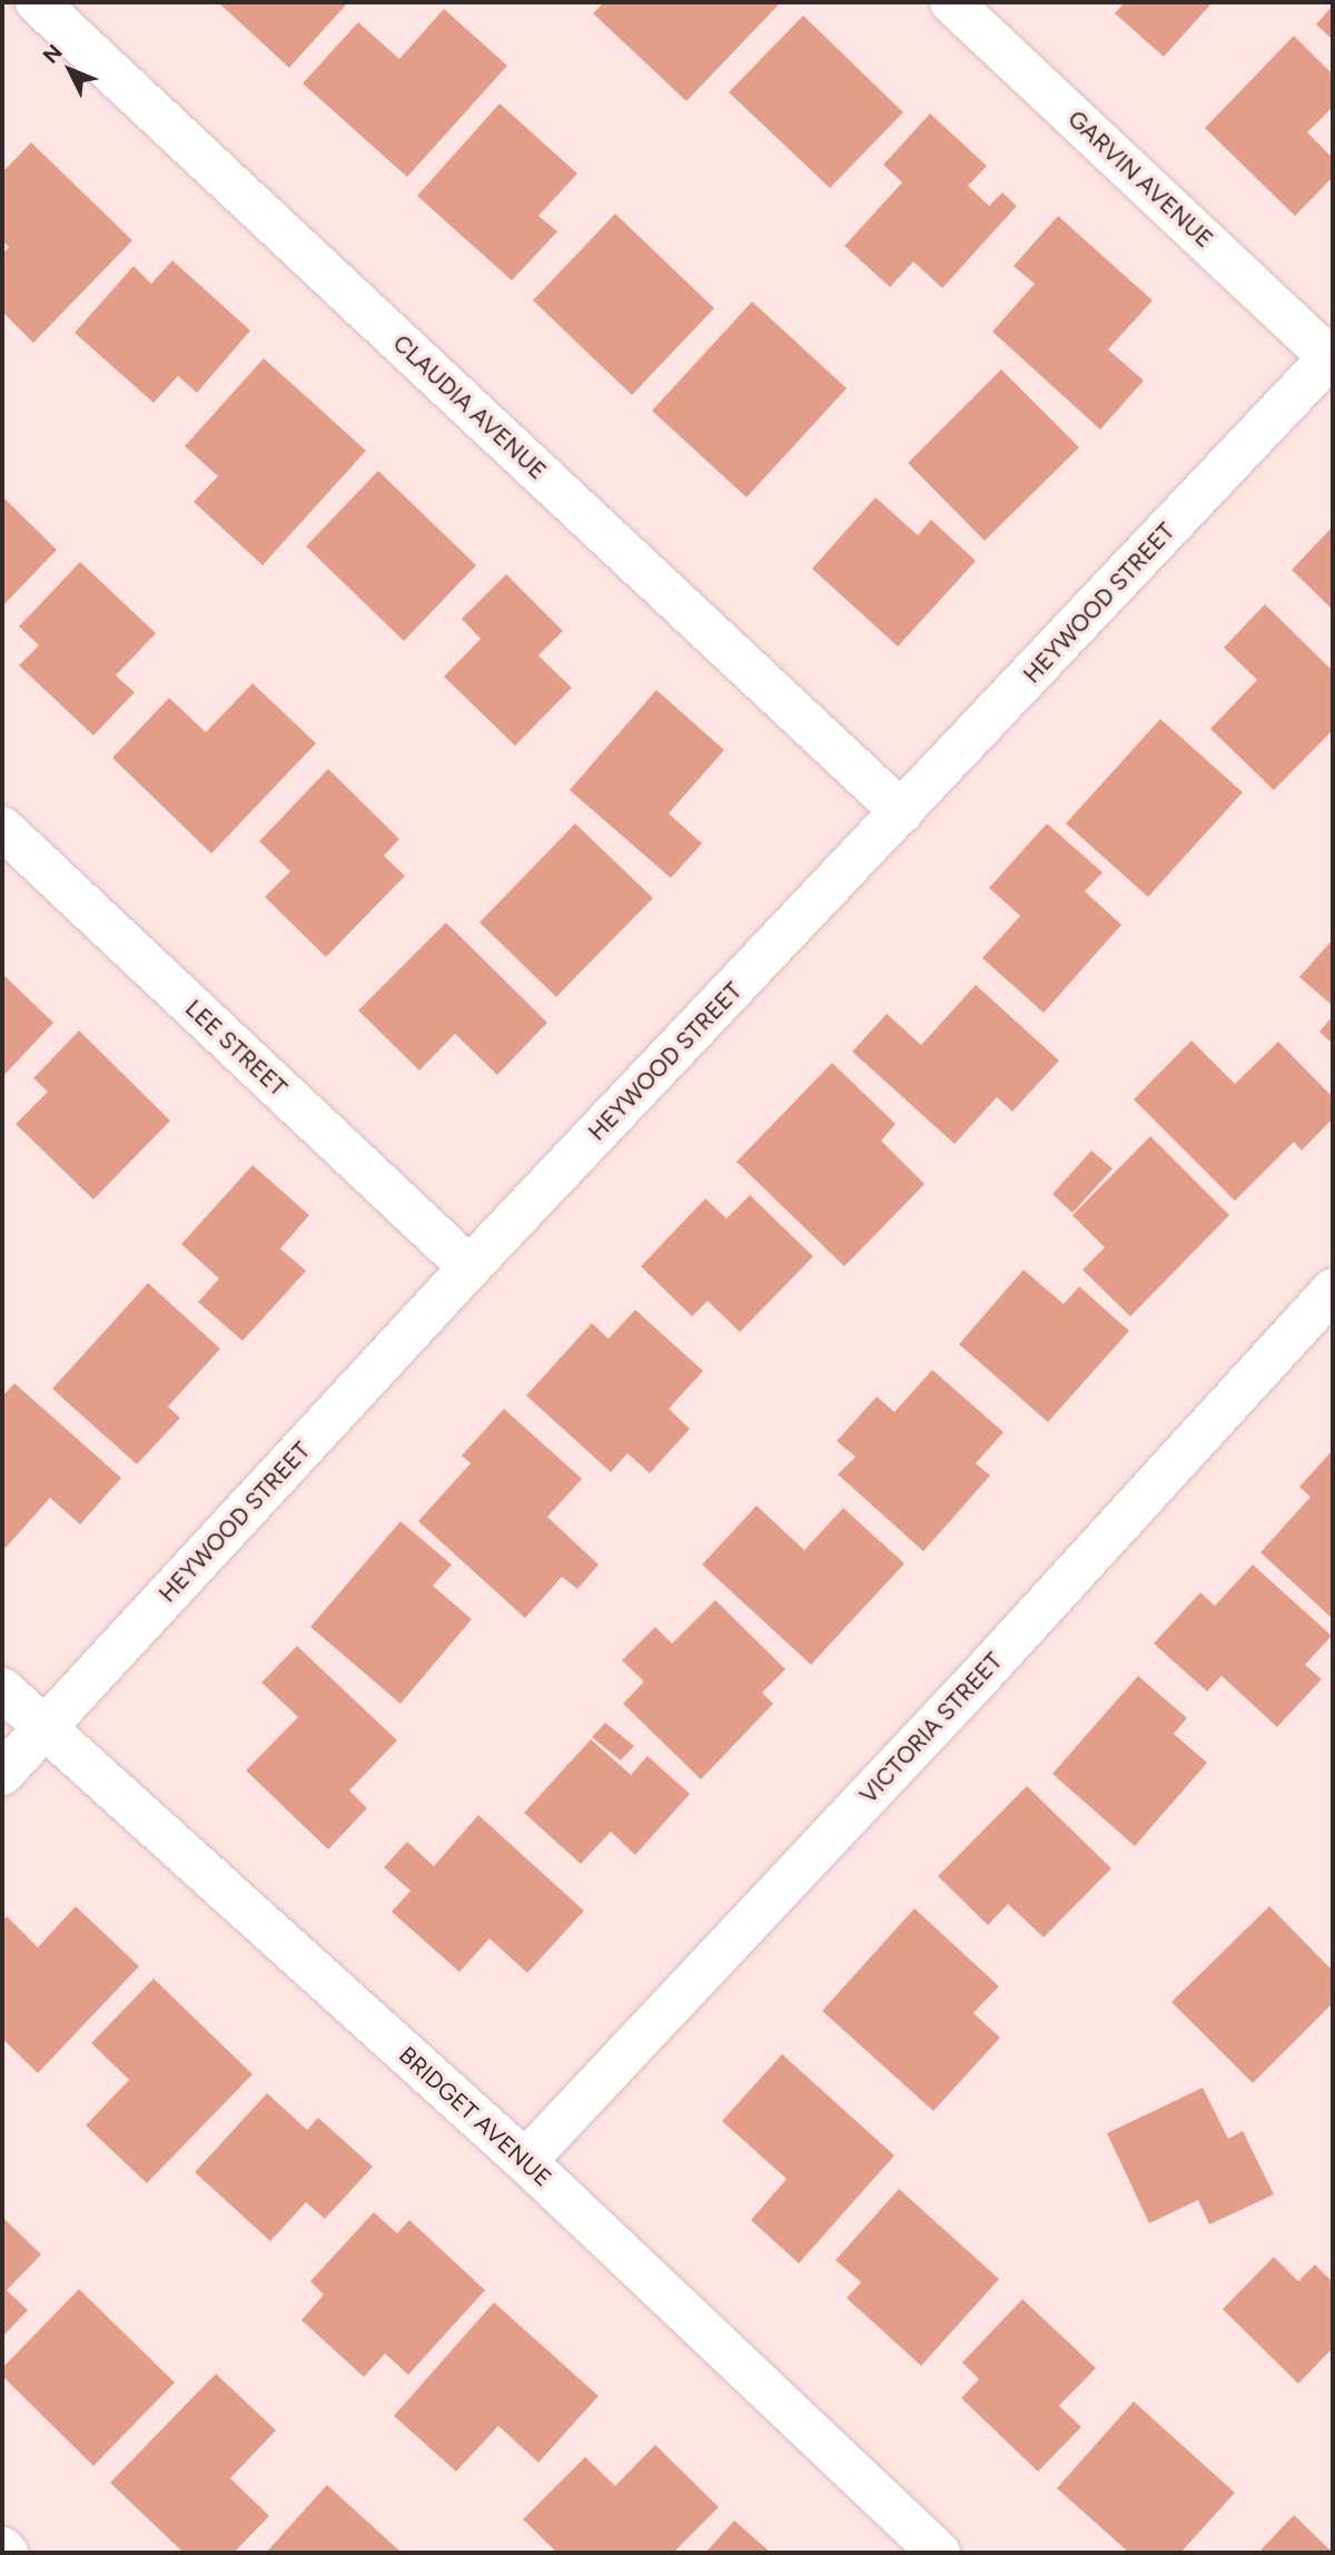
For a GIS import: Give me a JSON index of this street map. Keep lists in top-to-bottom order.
{
  "streets": {
    "street": [
      "GARVIN AVENUE",
      "CLAUDIA AVENUE",
      "HEYWOOD STREET",
      "LEE STREET",
      "VICTORIA STREET",
      "BRIDGET AVENUE"
    ]
  },
  "crossings": [
    ["GARVIN AVENUE", "HEYWOOD STREET"],
    ["CLAUDIA AVENUE", "HEYWOOD STREET"],
    ["HEYWOOD STREET", "LEE STREET"],
    ["HEYWOOD STREET", "BRIDGET AVENUE"],
    ["VICTORIA STREET", "BRIDGET AVENUE"]
  ],
  "north": "top left"
}
